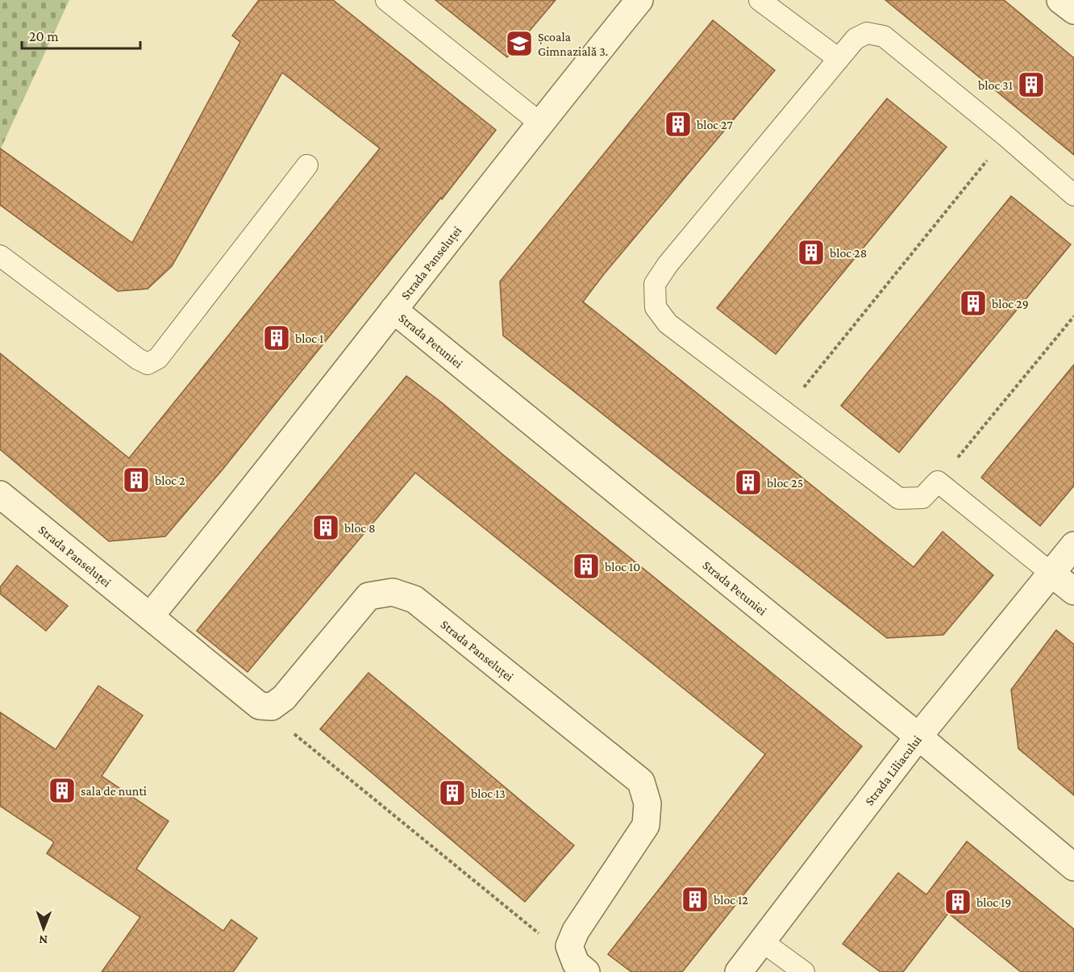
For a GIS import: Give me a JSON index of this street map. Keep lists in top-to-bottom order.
{
  "streets": {
    "street": ["Strada Panseluței", "Strada Petuniei", "Strada Liliacului"]
  },
  "crossings": [
    ["Strada Panseluței", "Strada Petuniei"],
    ["Strada Petuniei", "Strada Liliacului"]
  ],
  "places": {
    "school or university": ["Școala Gimnazială 3."],
    "building": [
      "bloc 31",
      "bloc 27",
      "bloc 28",
      "bloc 29",
      "bloc 1",
      "bloc 2",
      "bloc 25",
      "bloc 8",
      "bloc 10",
      "sala de nunti",
      "bloc 13",
      "bloc 12",
      "bloc 19"
    ]
  },
  "scale_bar": "20 m",
  "north": "bottom"
}
